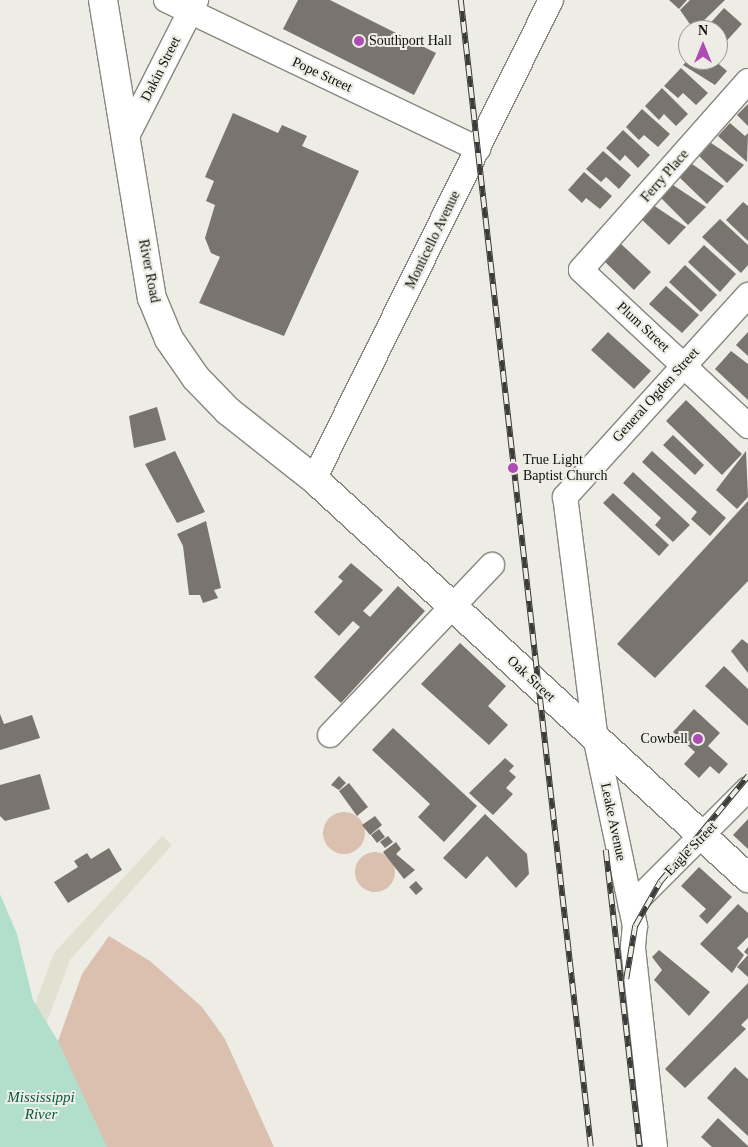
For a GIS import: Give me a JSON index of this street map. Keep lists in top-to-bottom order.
{
  "streets": {
    "main road": ["River Road", "Oak Street"],
    "street": [
      "Dakin Street",
      "Pope Street",
      "Ferry Place",
      "Monticello Avenue",
      "Plum Street",
      "General Ogden Street",
      "Leake Avenue",
      "Eagle Street"
    ]
  },
  "crossings": [
    ["Dakin Street", "Pope Street"],
    ["Dakin Street", "River Road"],
    ["Pope Street", "Monticello Avenue"],
    ["Ferry Place", "Plum Street"],
    ["Monticello Avenue", "River Road"],
    ["Monticello Avenue", "Oak Street"],
    ["River Road", "Oak Street"],
    ["Plum Street", "General Ogden Street"],
    ["General Ogden Street", "Leake Avenue"],
    ["Oak Street", "Leake Avenue"],
    ["Oak Street", "Eagle Street"],
    ["Leake Avenue", "Eagle Street"]
  ],
  "water": ["Mississippi River"],
  "places": ["Southport Hall", "True Light Baptist Church", "Cowbell"],
  "north": "top"
}
